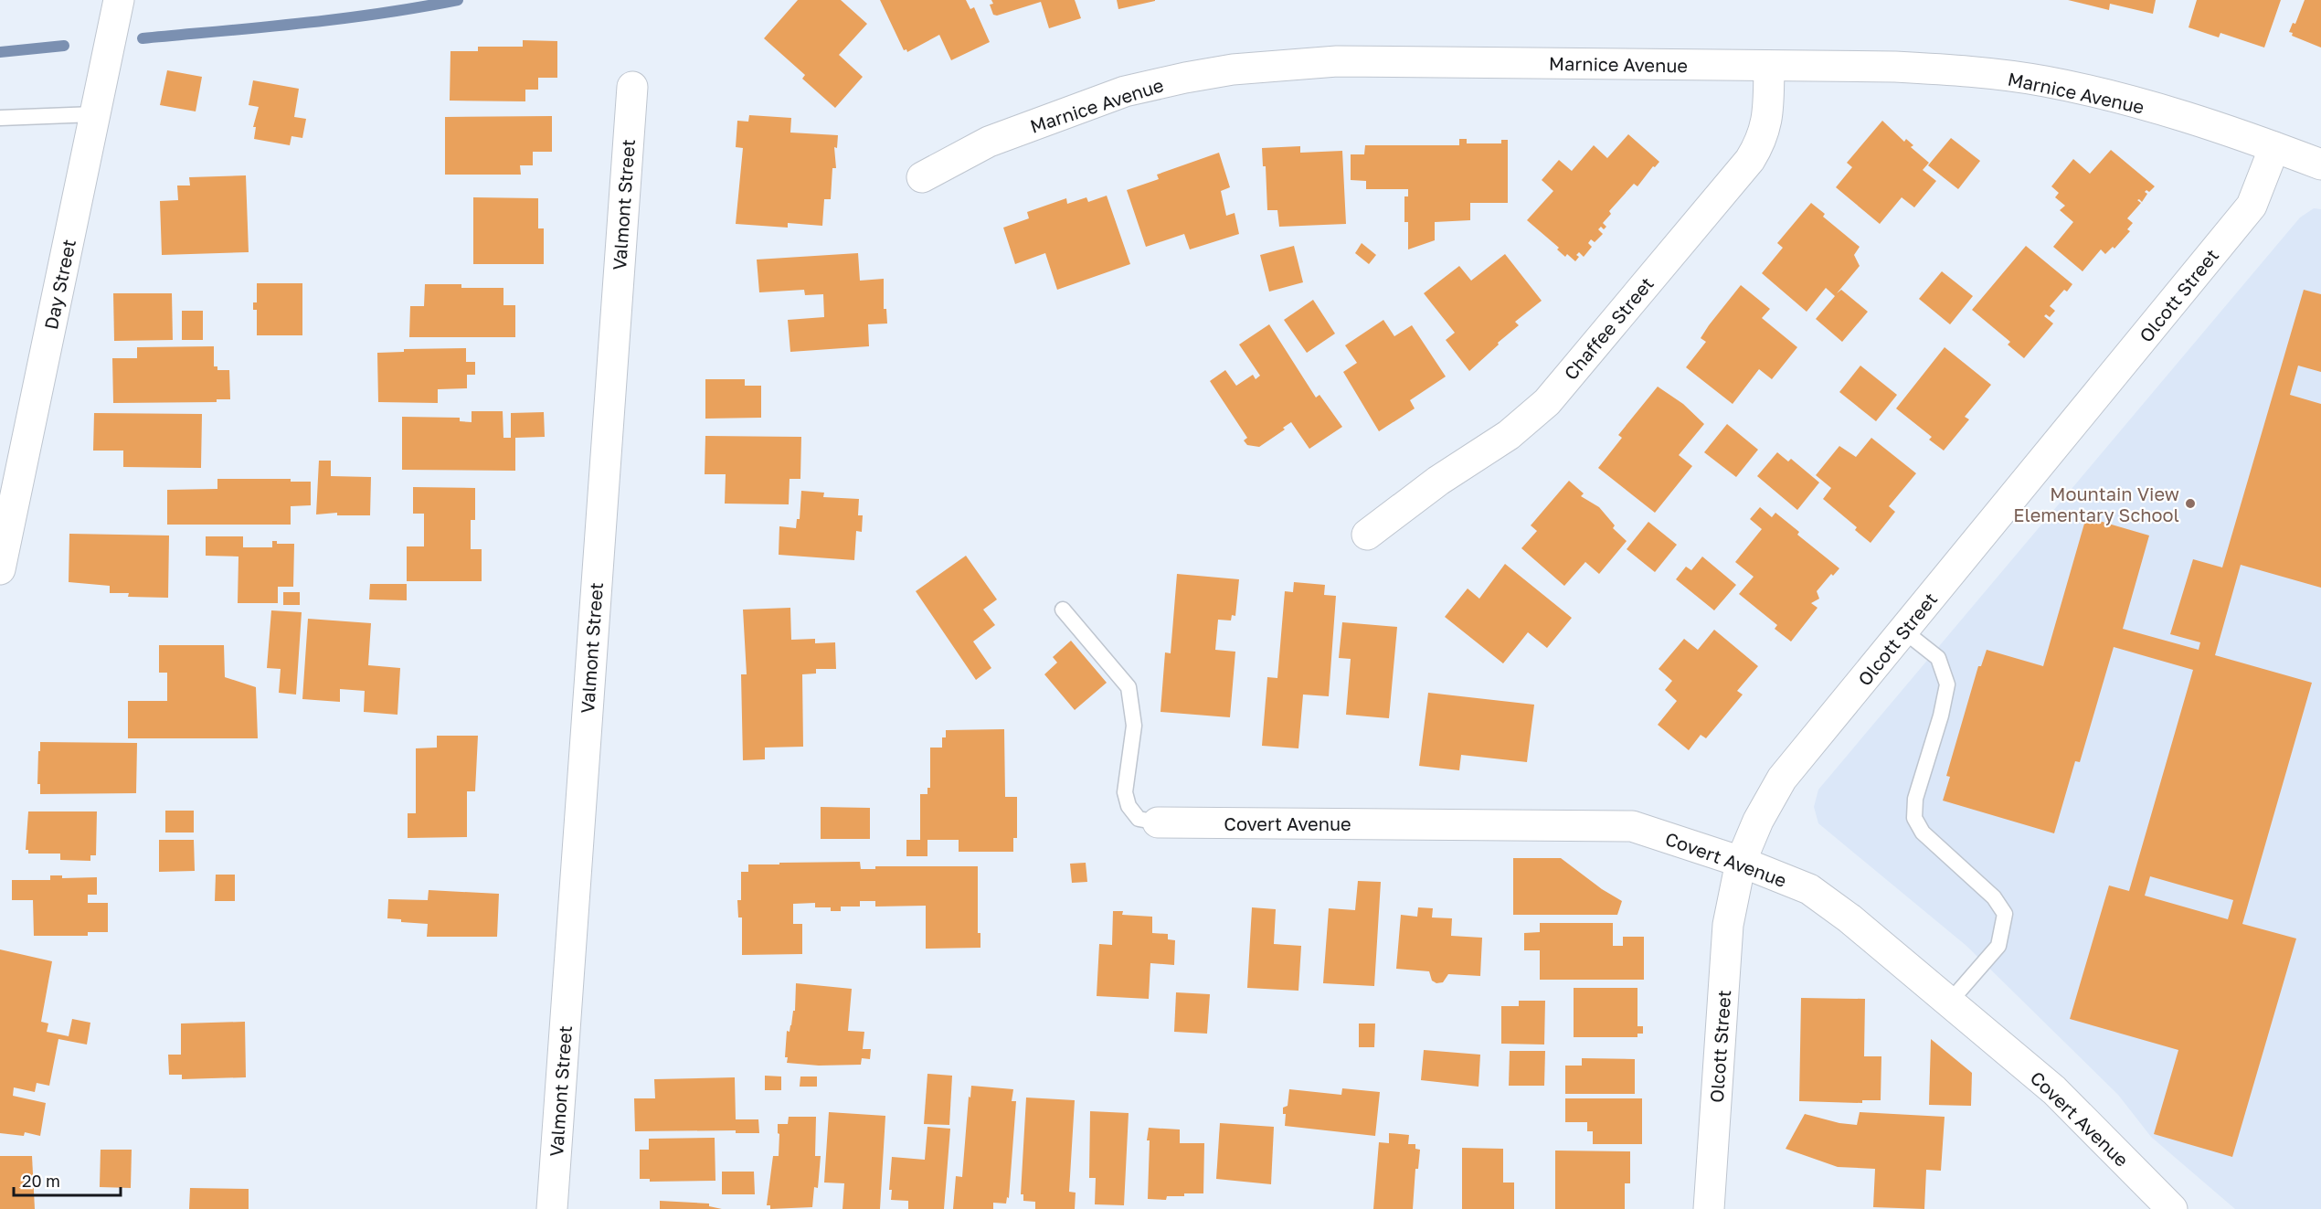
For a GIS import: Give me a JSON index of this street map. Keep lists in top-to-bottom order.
{
  "streets": {
    "street": [
      "Marnice Avenue",
      "Valmont Street",
      "Day Street",
      "Olcott Street",
      "Chaffee Street",
      "Covert Avenue"
    ]
  },
  "crossings": [
    ["Marnice Avenue", "Olcott Street"],
    ["Marnice Avenue", "Chaffee Street"],
    ["Olcott Street", "Covert Avenue"]
  ],
  "places": ["Mountain View Elementary School"],
  "scale_bar": "20 m"
}
